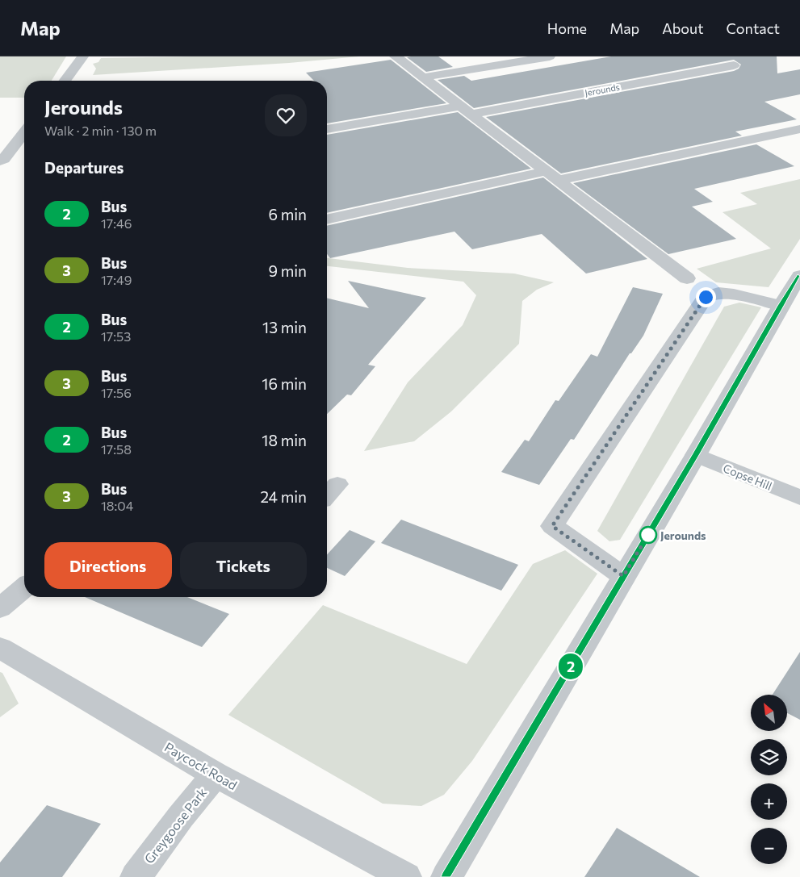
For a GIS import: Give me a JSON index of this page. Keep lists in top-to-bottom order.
{
  "streets": {
    "street": [
      "Jerounds",
      "Copse Hill",
      "Paycock Road",
      "Greygoose Park"
    ]
  },
  "crossings": [
    ["Paycock Road", "Greygoose Park"]
  ],
  "places": ["Jerounds"],
  "lines": ["bus line 2"],
  "north": "top left",
  "page": {
    "header": "Map",
    "nav": [
      "Home",
      "Map",
      "About",
      "Contact"
    ],
    "on_map": "2",
    "heading": [
      ["Jerounds", "Walk · 2 min · 130 m"],
      "Departures"
    ],
    "list": [
      {
        "mark": "2",
        "name": "Bus",
        "note": "17:46",
        "value": "6 min"
      },
      {
        "mark": "3",
        "name": "Bus",
        "note": "17:49",
        "value": "9 min"
      },
      {
        "mark": "2",
        "name": "Bus",
        "note": "17:53",
        "value": "13 min"
      },
      {
        "mark": "3",
        "name": "Bus",
        "note": "17:56",
        "value": "16 min"
      },
      {
        "mark": "2",
        "name": "Bus",
        "note": "17:58",
        "value": "18 min"
      },
      {
        "mark": "3",
        "name": "Bus",
        "note": "18:04",
        "value": "24 min"
      }
    ],
    "buttons": ["Directions", "Tickets"],
    "map_buttons": ["+", "−"]
  }
}
